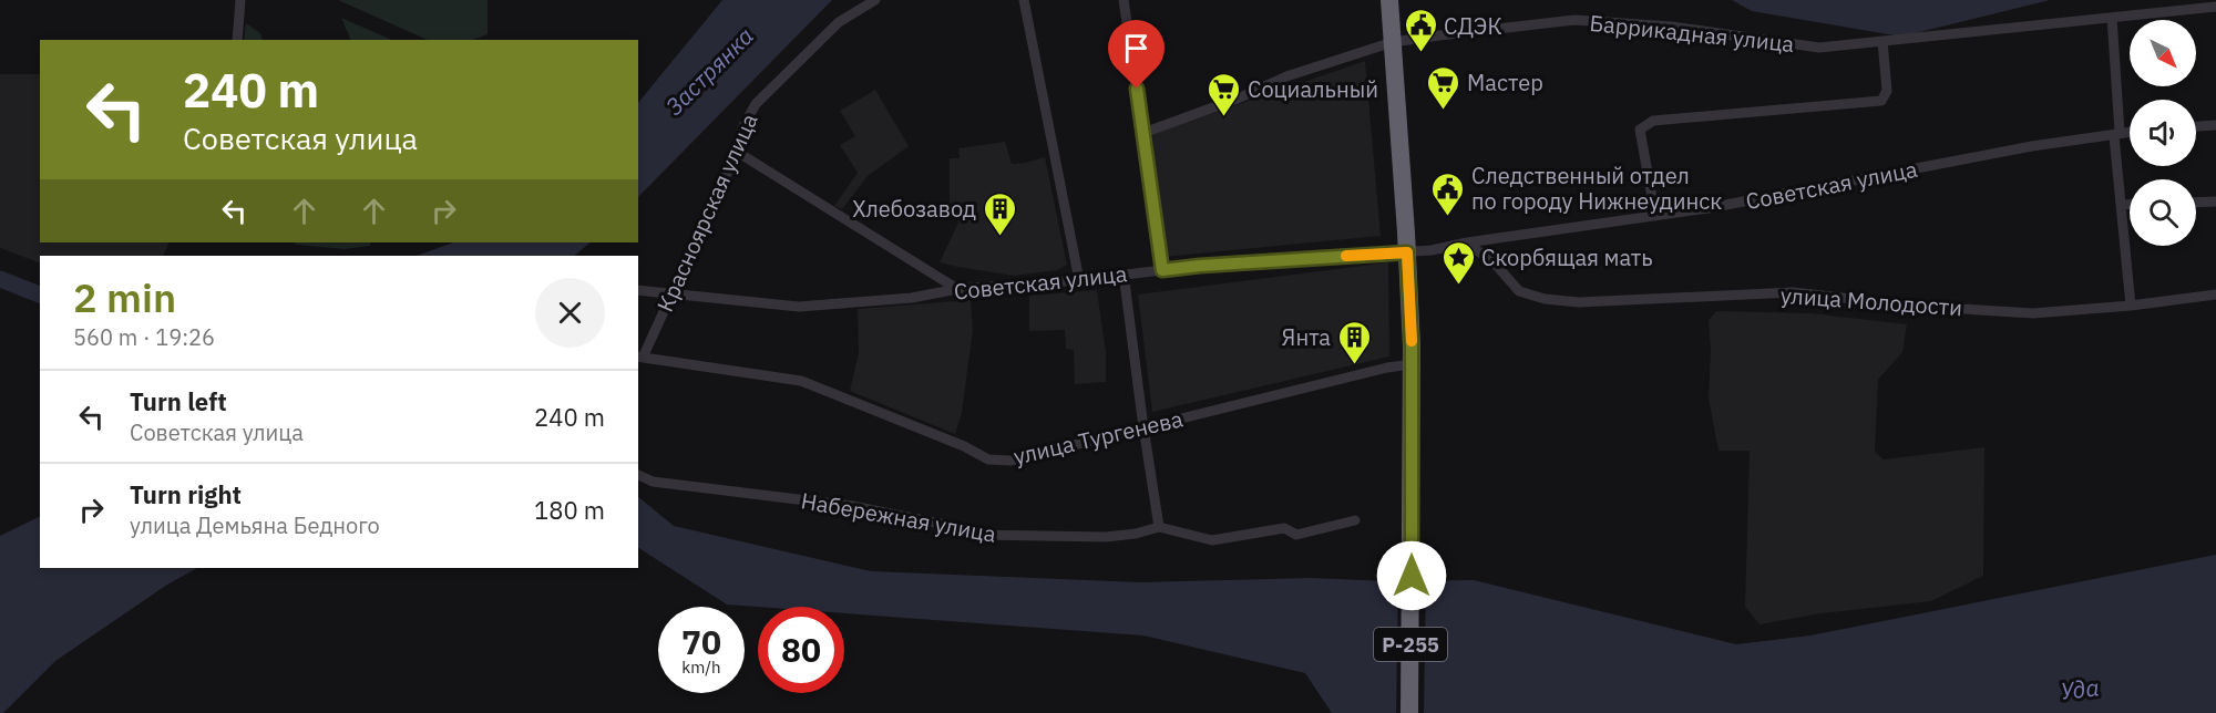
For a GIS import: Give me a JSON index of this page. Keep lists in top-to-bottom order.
{
  "streets": {
    "highway": ["Р-255"],
    "street": [
      "Баррикадная улица",
      "Советская улица",
      "Красноярская улица",
      "улица Молодости",
      "улица Тургенева",
      "Набережная улица"
    ]
  },
  "crossings": [
    ["Баррикадная улица", "Р-255"],
    ["Советская улица", "Красноярская улица"],
    ["Советская улица", "улица Молодости"],
    ["Советская улица", "Р-255"],
    ["Красноярская улица", "улица Тургенева"],
    ["улица Тургенева", "Р-255"]
  ],
  "water": ["Застрянка", "Уда"],
  "places": {
    "public building": ["СДЭК", "Следственный отдел по городу Нижнеудинск"],
    "supermarket": ["Мастер", "Социальный"],
    "building": ["Хлебозавод", "Янта"],
    "place": ["Скорбящая мать"]
  },
  "north": "bottom right",
  "page": {
    "turn": ["240 m", "Советская улица"],
    "heading": ["2 min", "560 m · 19:26"],
    "list": [
      {
        "name": "Turn left",
        "note": "Советская улица",
        "value": "240 m"
      },
      {
        "name": "Turn right",
        "note": "улица Демьяна Бедного",
        "value": "180 m"
      }
    ],
    "speed": "70 km/h",
    "limit": "80"
  }
}
